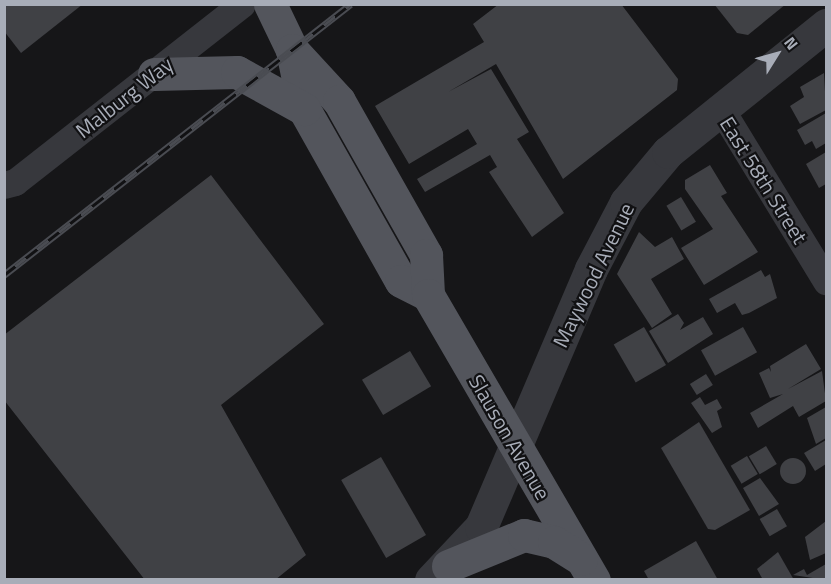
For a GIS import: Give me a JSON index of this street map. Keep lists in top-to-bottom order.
{
  "streets": {
    "main road": ["Slauson Avenue"],
    "street": ["Malburg Way", "East 58th Street", "Maywood Avenue"]
  },
  "crossings": [
    ["East 58th Street", "Maywood Avenue"],
    ["Maywood Avenue", "Slauson Avenue"]
  ],
  "north": "top right"
}
